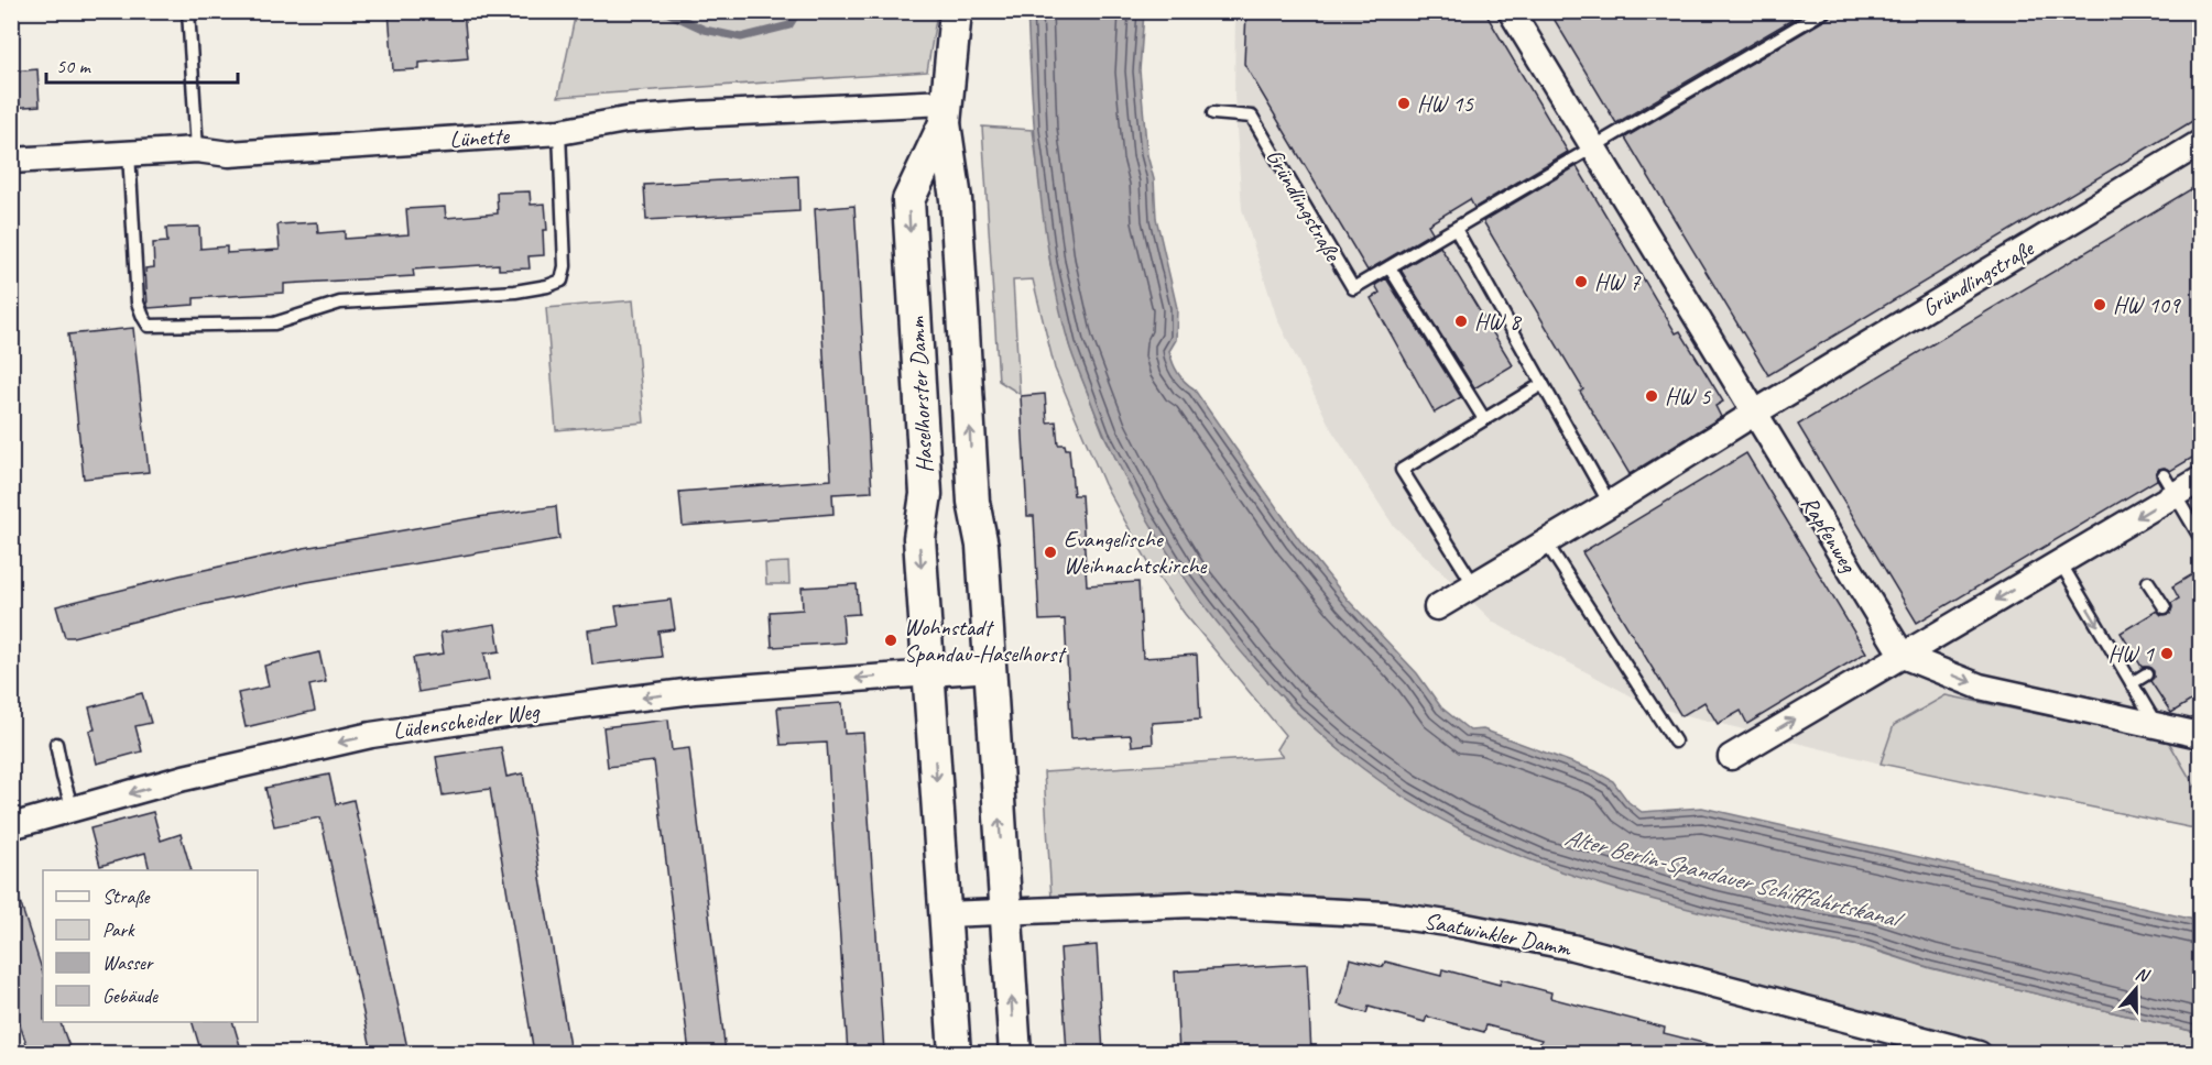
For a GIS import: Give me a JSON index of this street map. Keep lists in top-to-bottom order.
{
  "streets": {
    "street": [
      "Lünette",
      "Gründlingstraße",
      "Haselhorster Damm",
      "Rapfenweg",
      "Lüdenscheider Weg",
      "Saatwinkler Damm"
    ]
  },
  "crossings": [
    ["Lünette", "Haselhorster Damm"],
    ["Gründlingstraße", "Rapfenweg"],
    ["Haselhorster Damm", "Lüdenscheider Weg"],
    ["Haselhorster Damm", "Saatwinkler Damm"]
  ],
  "one_way": ["Lüdenscheider Weg"],
  "water": ["Alter Berlin-Spandauer Schifffahrtskanal"],
  "places": [
    "HW 15",
    "HW 7",
    "HW 109",
    "HW 8",
    "HW 5",
    "Evangelische Weihnachtskirche",
    "Wohnstadt Spandau-Haselhorst",
    "HW 1"
  ],
  "legend": [
    "Straße",
    "Park",
    "Wasser",
    "Gebäude"
  ],
  "scale_bar": "50 m",
  "north": "top"
}
